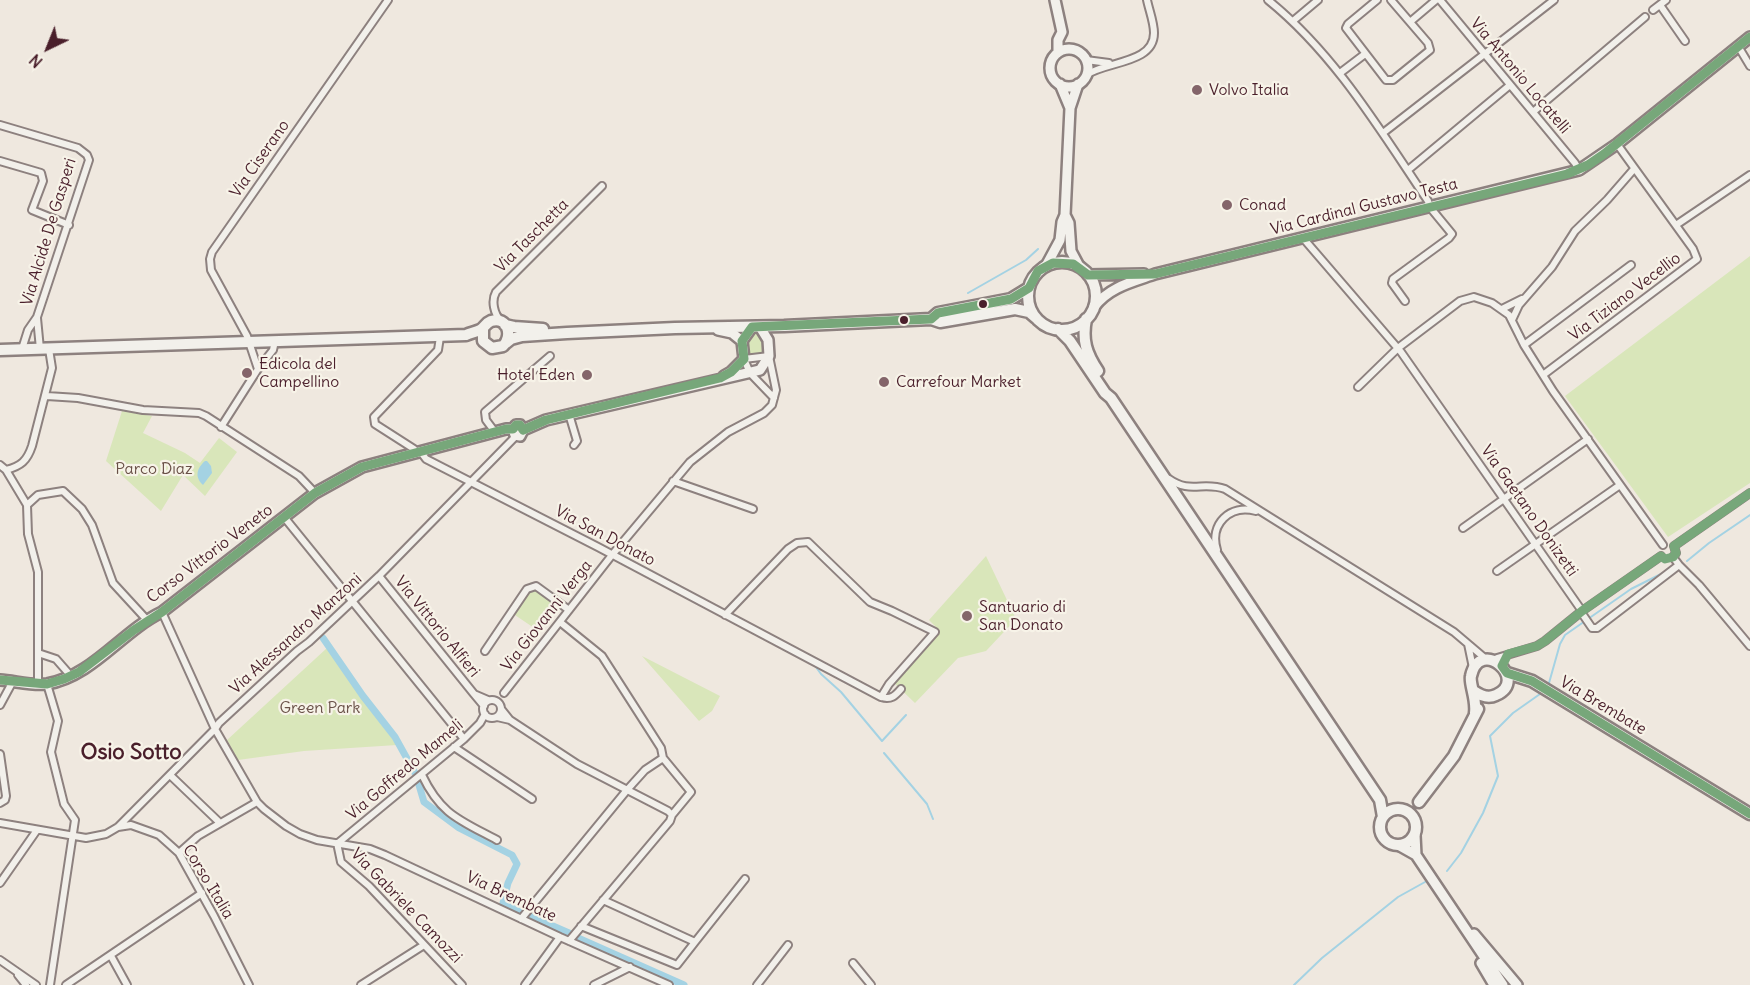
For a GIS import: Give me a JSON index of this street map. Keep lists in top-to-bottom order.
{
  "streets": {
    "main road": ["Via Brembate"],
    "street": [
      "Via Antonio Locatelli",
      "Via Ciserano",
      "Via Cardinal Gustavo Testa",
      "Via Alcide De Gasperi",
      "Via Taschetta",
      "Via Tiziano Vecellio",
      "Via Gaetano Donizetti",
      "Via San Donato",
      "Corso Vittorio Veneto",
      "Via Giovanni Verga",
      "Via Vittorio Alfieri",
      "Via Alessandro Manzoni",
      "Via Goffredo Mameli",
      "Corso Italia",
      "Via Gabriele Camozzi"
    ]
  },
  "crossings": [
    ["Via Antonio Locatelli", "Via Cardinal Gustavo Testa"],
    ["Via Cardinal Gustavo Testa", "Via Tiziano Vecellio"],
    ["Via Cardinal Gustavo Testa", "Via Gaetano Donizetti"],
    ["Via San Donato", "Corso Vittorio Veneto"],
    ["Via San Donato", "Via Giovanni Verga"],
    ["Via San Donato", "Via Alessandro Manzoni"],
    ["Corso Vittorio Veneto", "Via Alessandro Manzoni"],
    ["Via Giovanni Verga", "Via Vittorio Alfieri"],
    ["Via Vittorio Alfieri", "Via Alessandro Manzoni"],
    ["Via Alessandro Manzoni", "Corso Italia"],
    ["Via Brembate", "Via Goffredo Mameli"],
    ["Via Brembate", "Via Gabriele Camozzi"],
    ["Via Goffredo Mameli", "Via Gabriele Camozzi"]
  ],
  "districts": ["Osio Sotto"],
  "parks": ["Parco Diaz", "Green Park"],
  "places": [
    "Volvo Italia",
    "Conad",
    "Edicola del Campellino",
    "Hotel Eden",
    "Carrefour Market",
    "Santuario di San Donato"
  ],
  "north": "bottom left"
}
